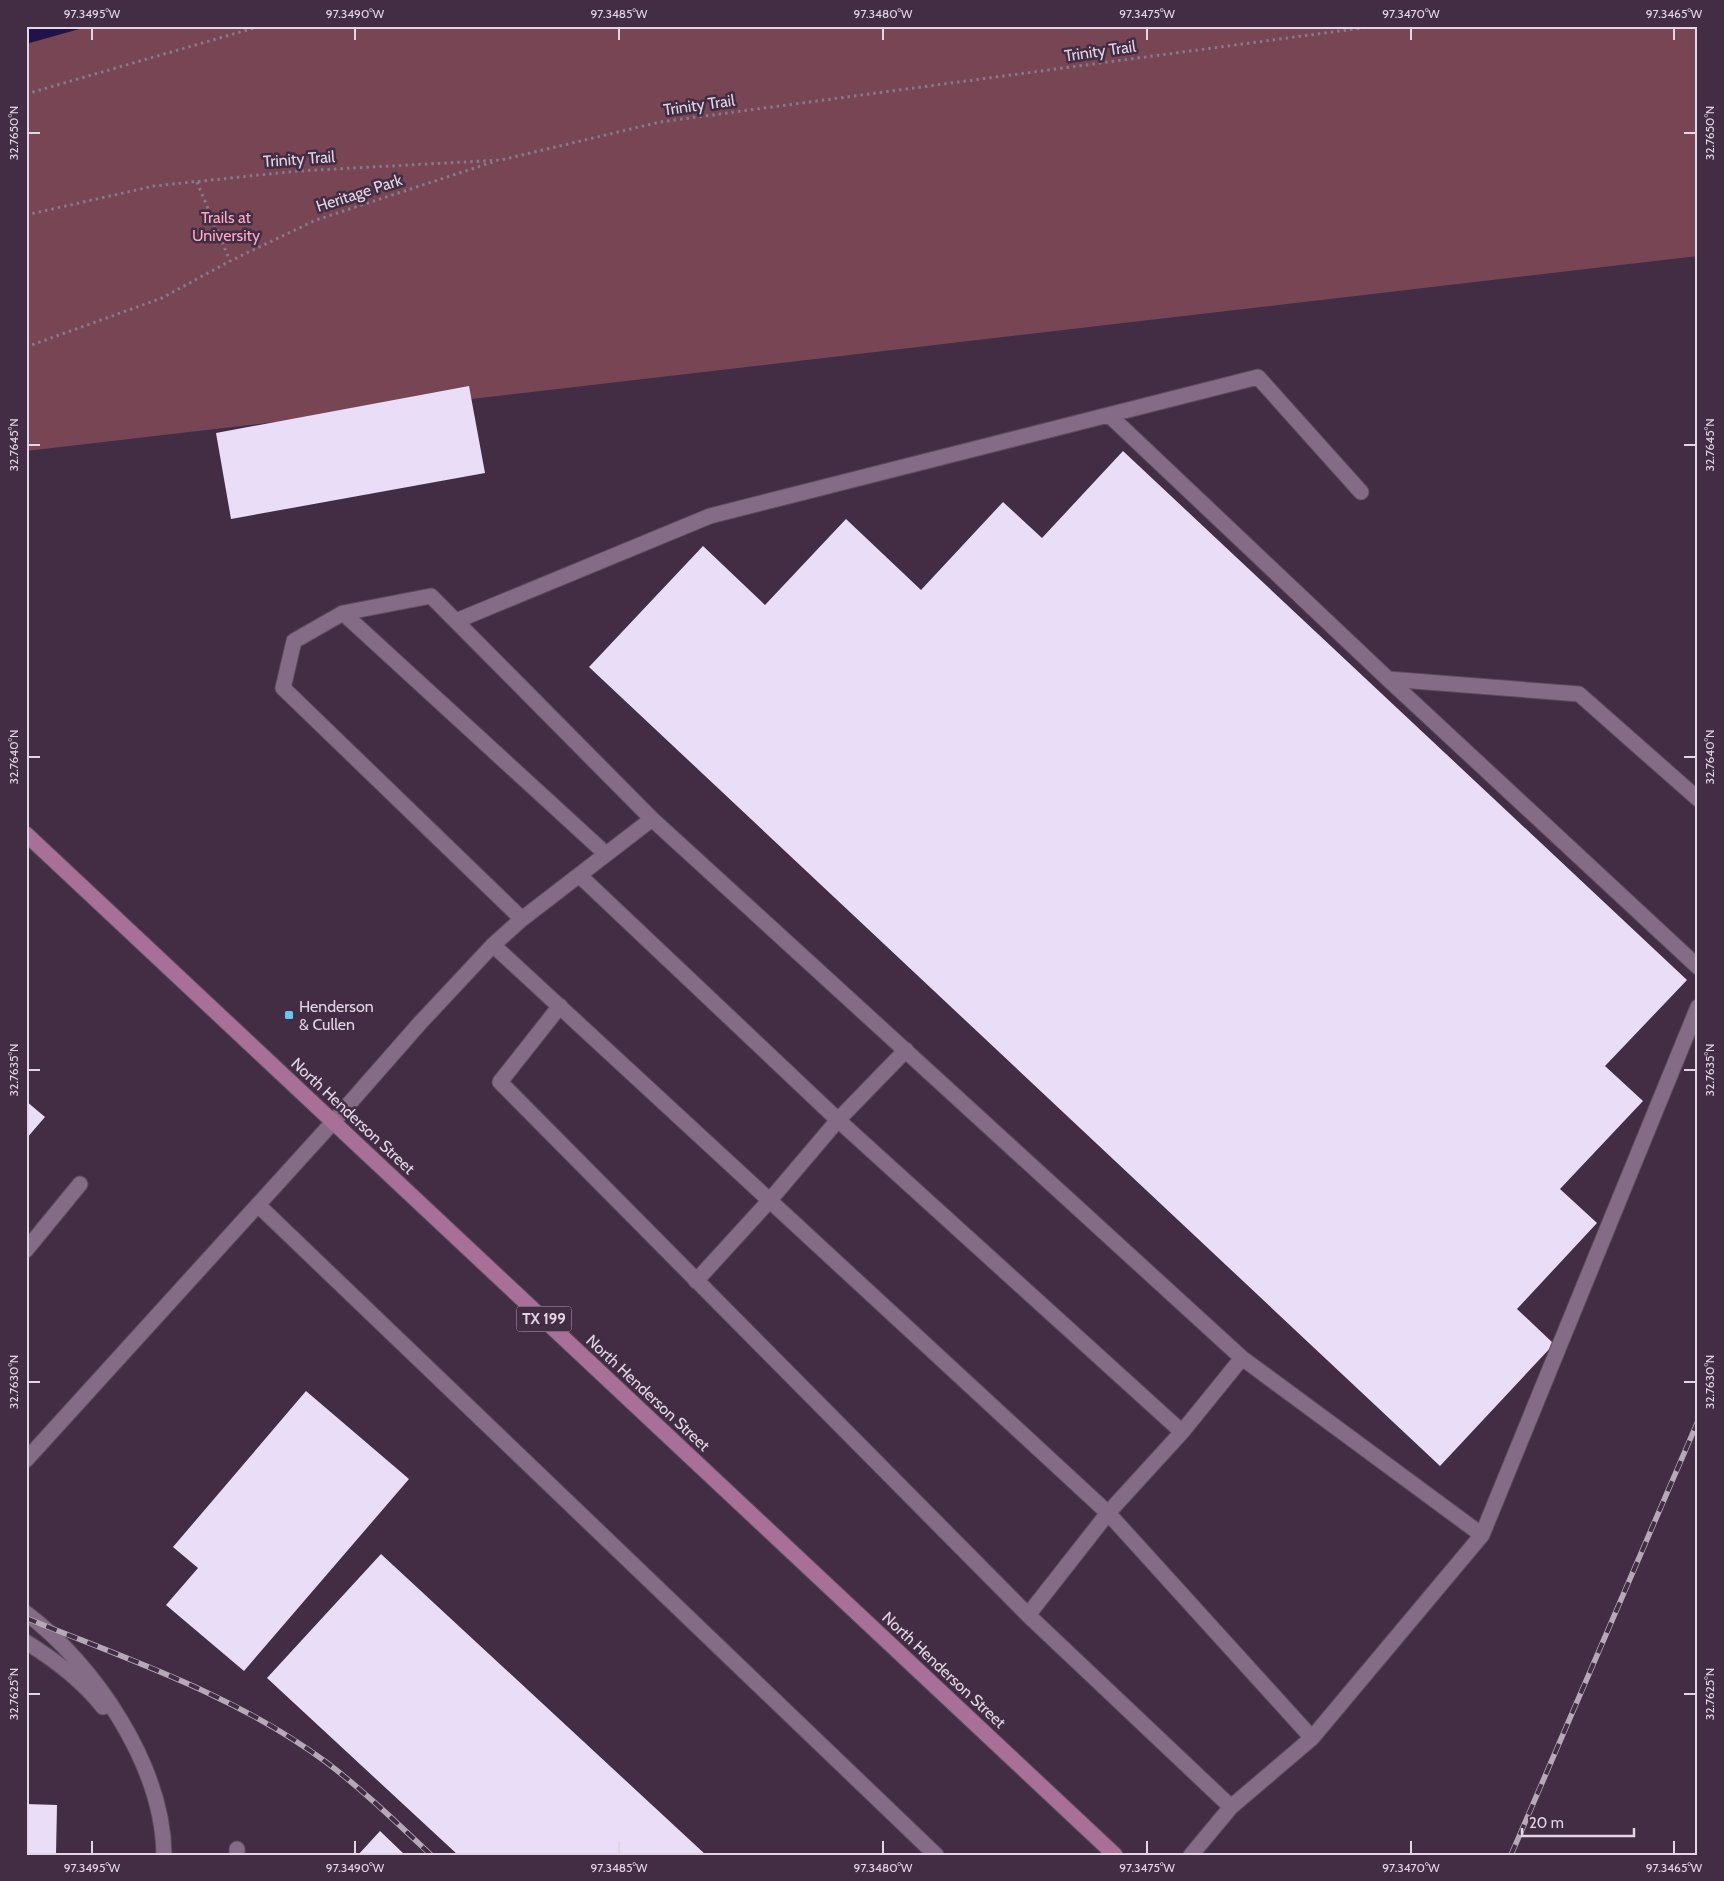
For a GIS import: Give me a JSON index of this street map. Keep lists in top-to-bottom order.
{
  "streets": {
    "main road": ["North Henderson Street", "TX 199"],
    "path": ["Trinity Trail", "Heritage Park"]
  },
  "crossings": [
    ["Trinity Trail", "Heritage Park"]
  ],
  "parks": ["Trails at University"],
  "places": {
    "transit": ["Henderson & Cullen"]
  },
  "scale_bar": "20 m",
  "coordinates": [
    "97.3495°W",
    "97.3490°W",
    "97.3485°W",
    "97.3480°W",
    "97.3475°W",
    "97.3470°W",
    "97.3465°W",
    "32.7650°N",
    "32.7645°N",
    "32.7640°N",
    "32.7635°N",
    "32.7630°N",
    "32.7625°N"
  ]
}
